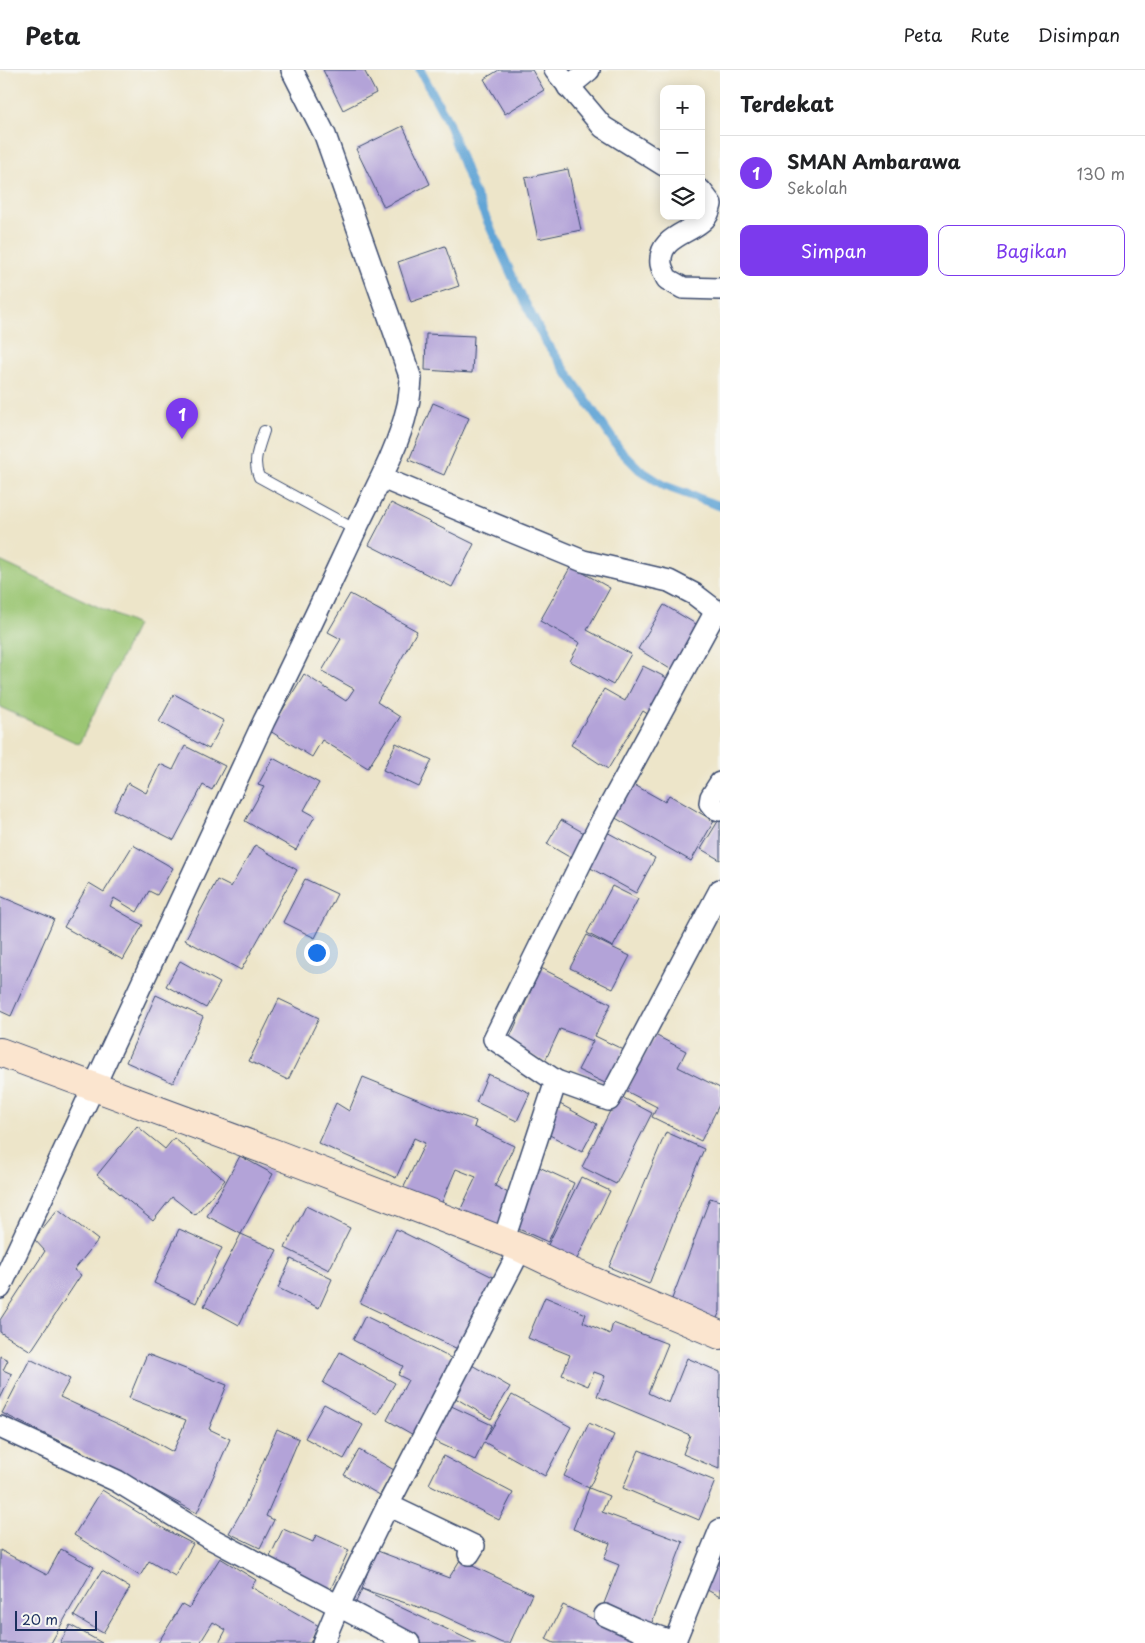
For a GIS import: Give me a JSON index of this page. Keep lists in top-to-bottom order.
{
  "scale_bar": "20 m",
  "page": {
    "header": "Peta",
    "nav": ["Peta", "Rute", "Disimpan"],
    "heading": "Terdekat",
    "map_buttons": ["+", "−"],
    "list": [
      {
        "mark": "1",
        "name": "SMAN Ambarawa",
        "note": "Sekolah",
        "value": "130 m"
      }
    ],
    "buttons": ["Simpan", "Bagikan"],
    "pins": "1",
    "scale": "20 m"
  }
}
